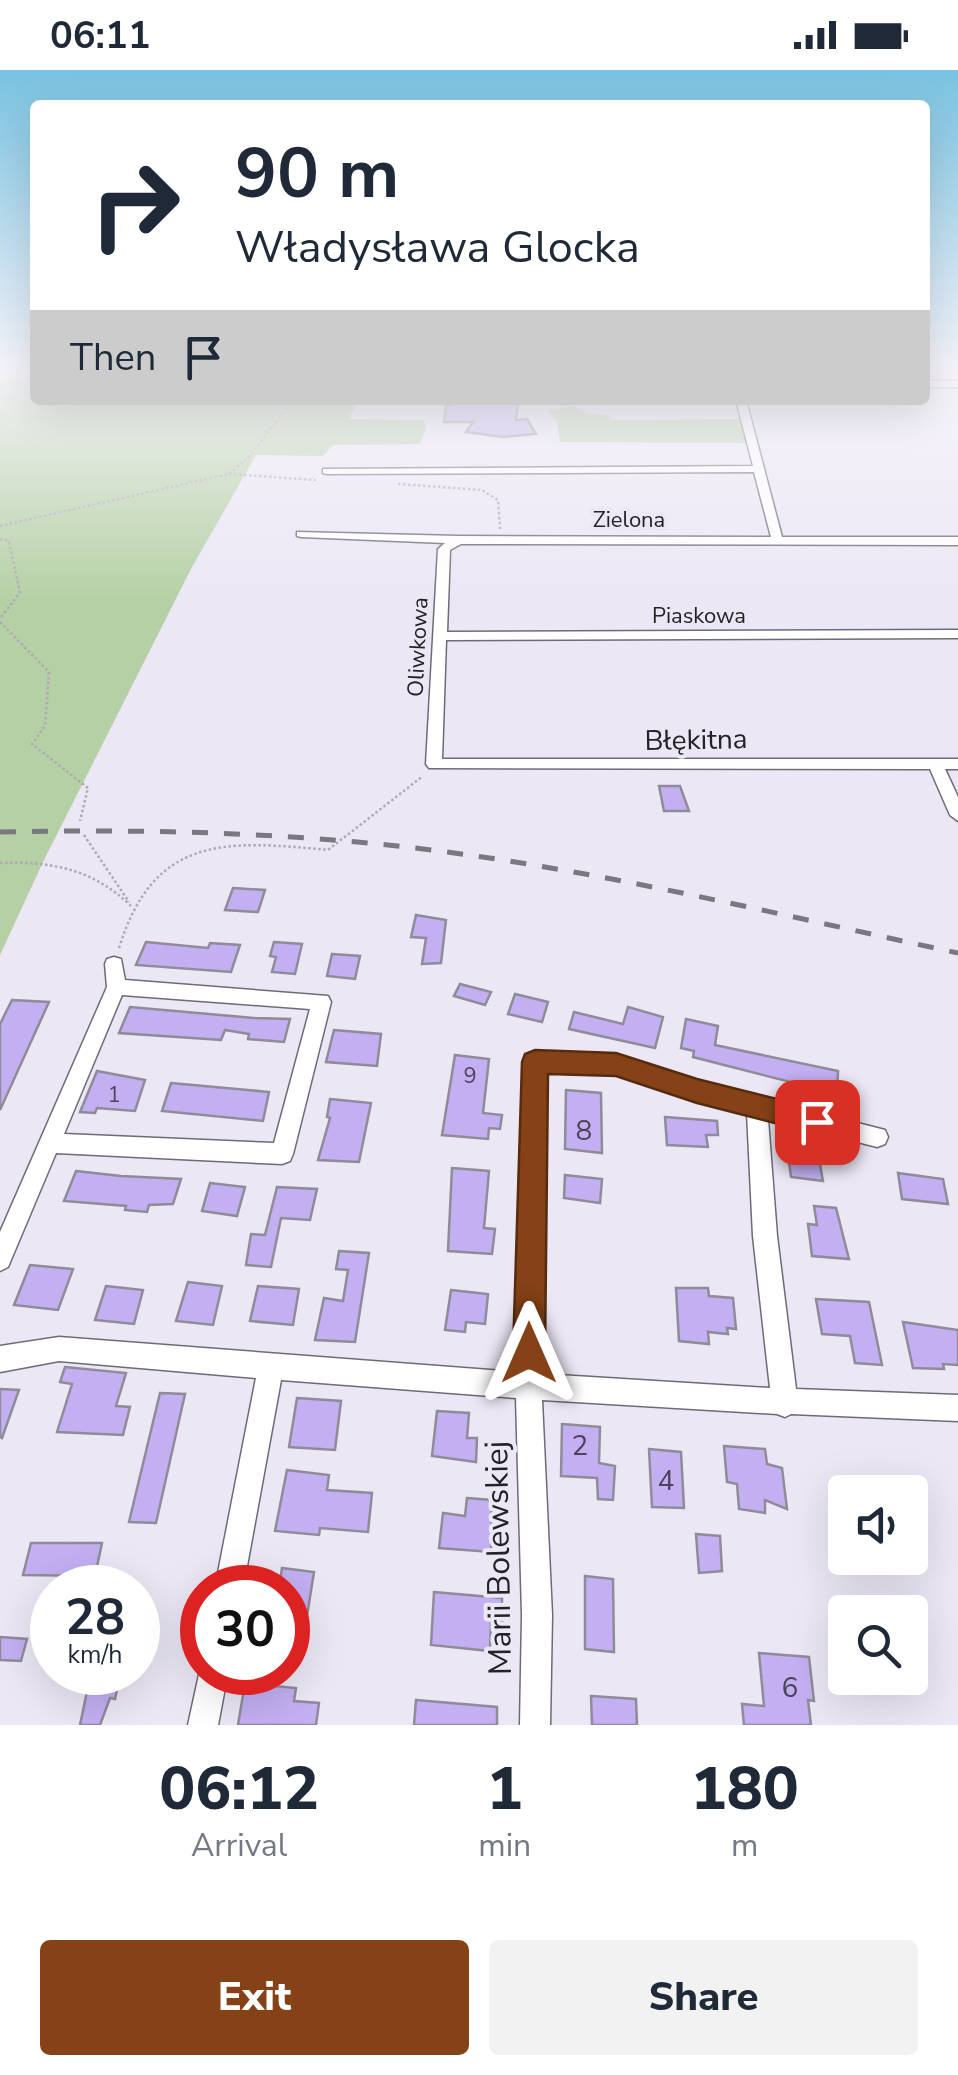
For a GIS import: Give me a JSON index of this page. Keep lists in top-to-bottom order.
{
  "streets": {
    "street": [
      "Zielona",
      "Piaskowa",
      "Oliwkowa",
      "Błękitna",
      "Marii Bolewskiej"
    ]
  },
  "crossings": [
    ["Zielona", "Oliwkowa"],
    ["Piaskowa", "Oliwkowa"],
    ["Oliwkowa", "Błękitna"]
  ],
  "house_numbers": [
    "9",
    "1",
    "8",
    "2",
    "4",
    "6"
  ],
  "page": {
    "status": "06:11",
    "turn": ["90 m", "Władysława Glocka"],
    "then": "Then",
    "speed": "28 km/h",
    "limit": "30",
    "eta": [
      "06:12",
      "Arrival",
      "1",
      "min",
      "180",
      "m"
    ],
    "buttons": ["Exit", "Share"]
  }
}
